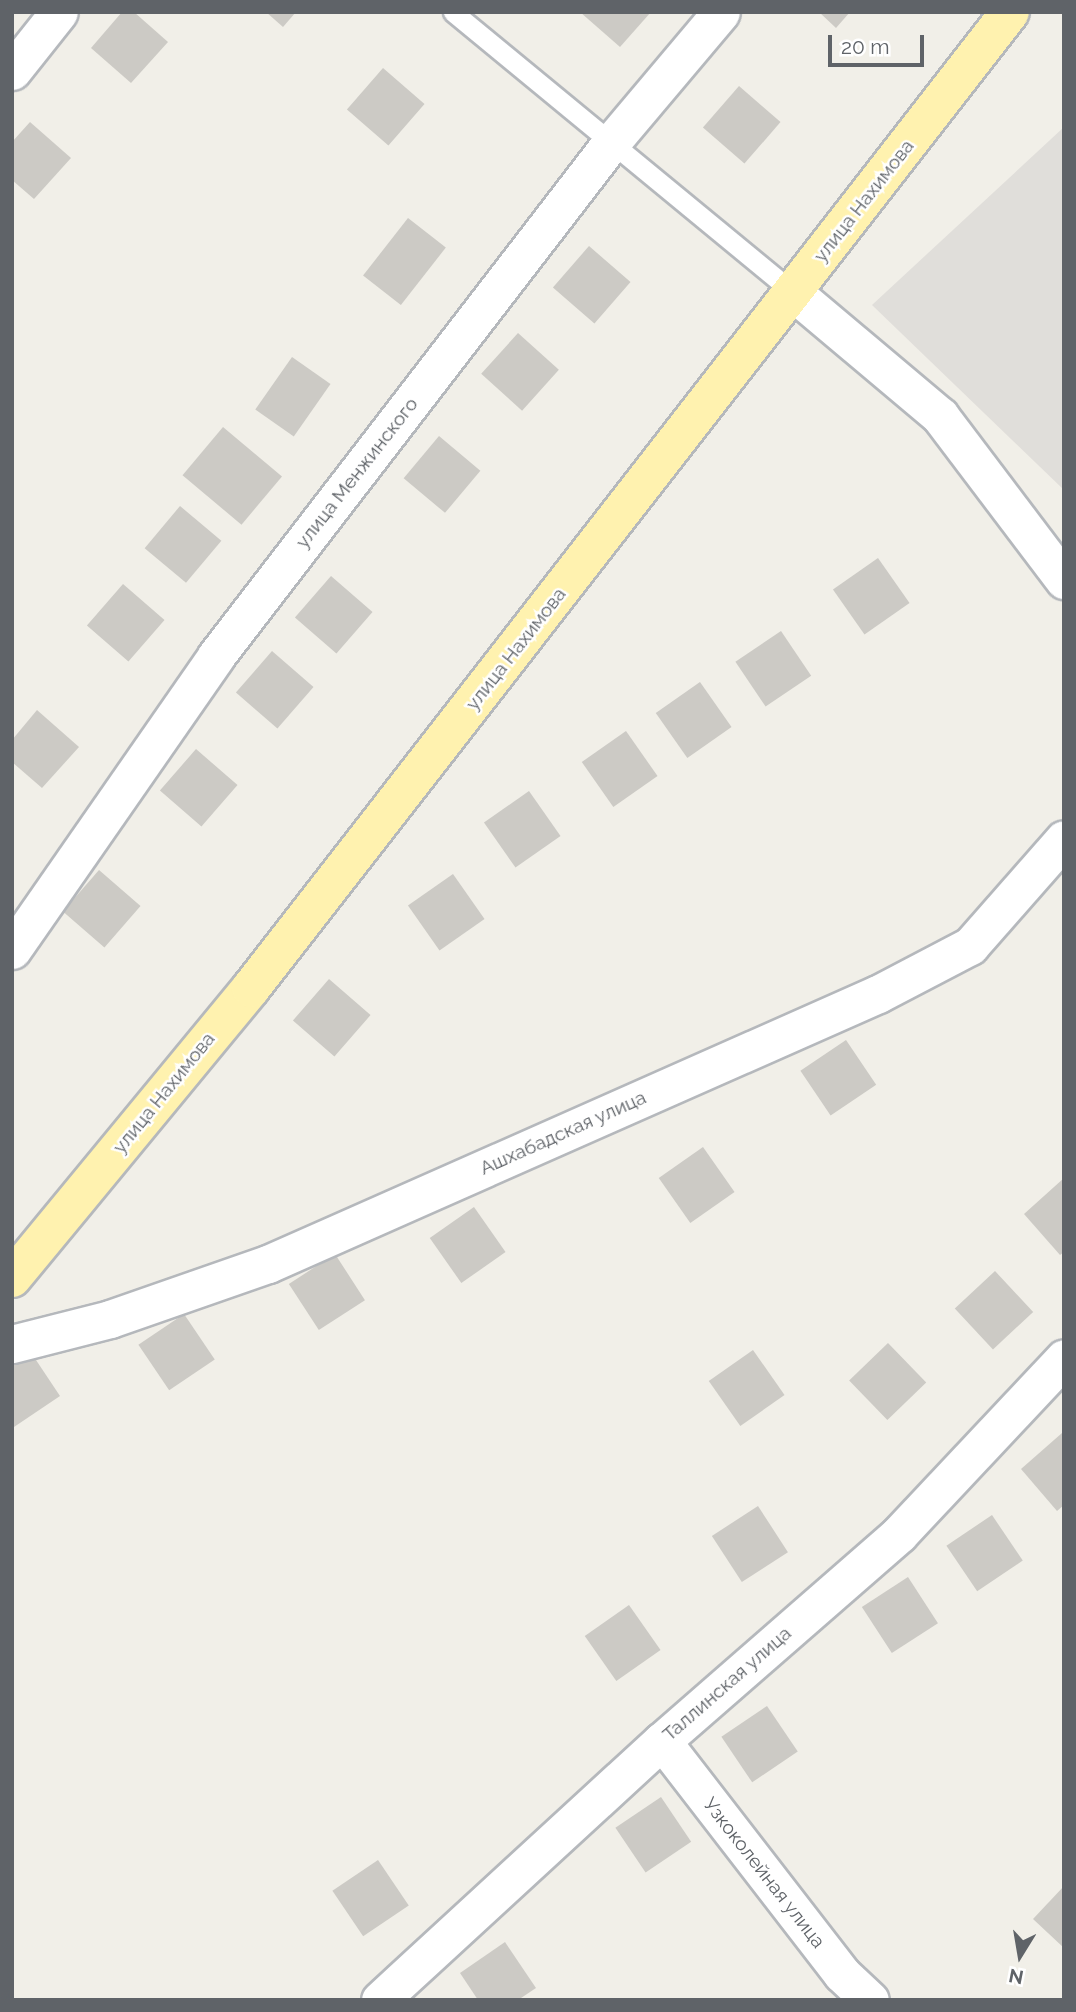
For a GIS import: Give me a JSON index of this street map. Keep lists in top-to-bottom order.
{
  "streets": {
    "main road": ["улица Нахимова"],
    "street": [
      "улица Менжинского",
      "Ашхабадская улица",
      "Таллинская улица",
      "Узкоколейная улица"
    ]
  },
  "crossings": [
    ["Таллинская улица", "Узкоколейная улица"]
  ],
  "scale_bar": "20 m",
  "north": "bottom"
}
